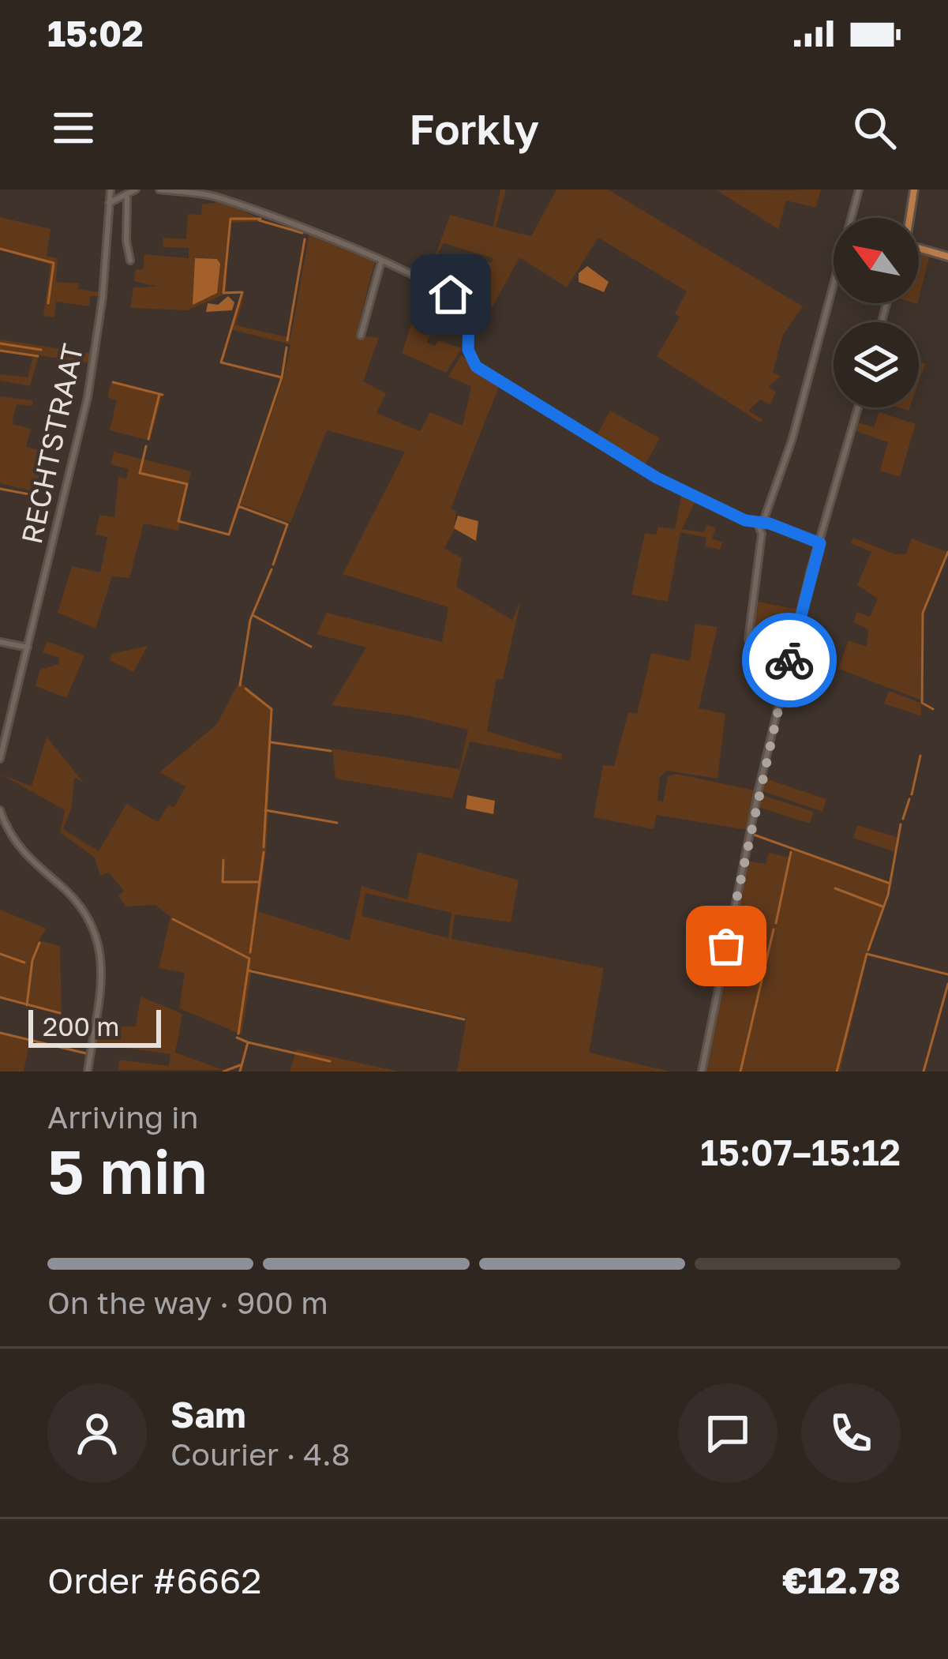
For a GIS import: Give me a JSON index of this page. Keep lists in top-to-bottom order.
{
  "streets": {
    "street": ["RECHTSTRAAT"]
  },
  "scale_bar": "200 m",
  "north": "top left",
  "page": {
    "status": "15:02",
    "header": "Forkly",
    "scale": "200 m",
    "heading": ["5 min", "Arriving in", "15:07–15:12"],
    "panel": [
      "Sam",
      "Courier · 4.8",
      "Order #6662",
      "€12.78"
    ],
    "bar": "On the way · 900 m"
  }
}
